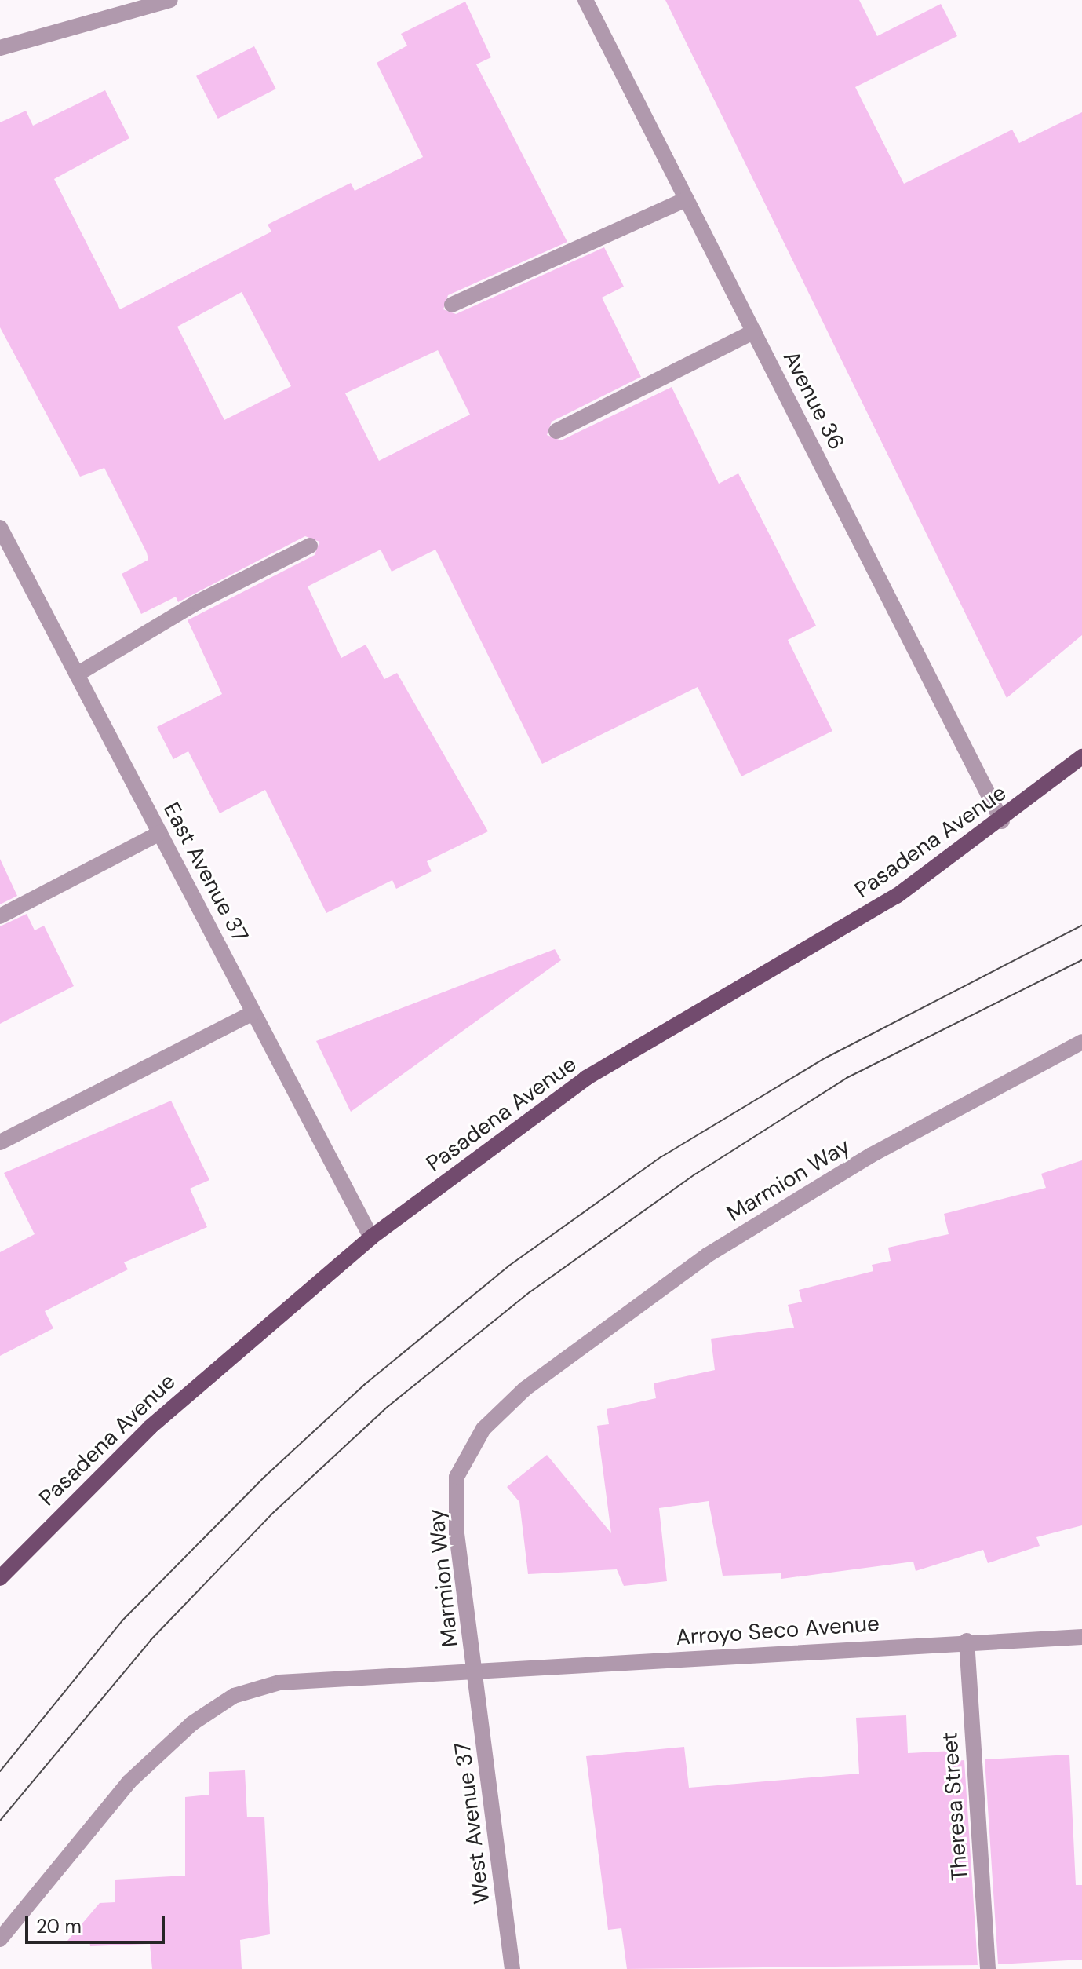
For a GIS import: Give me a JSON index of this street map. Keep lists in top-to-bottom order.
{
  "streets": {
    "main road": ["Pasadena Avenue"],
    "street": [
      "Avenue 36",
      "East Avenue 37",
      "Marmion Way",
      "Arroyo Seco Avenue",
      "Theresa Street",
      "West Avenue 37"
    ]
  },
  "crossings": [
    ["Avenue 36", "Pasadena Avenue"],
    ["Pasadena Avenue", "East Avenue 37"],
    ["Marmion Way", "Arroyo Seco Avenue"],
    ["Marmion Way", "West Avenue 37"],
    ["Arroyo Seco Avenue", "Theresa Street"],
    ["Arroyo Seco Avenue", "West Avenue 37"]
  ],
  "scale_bar": "20 m"
}
